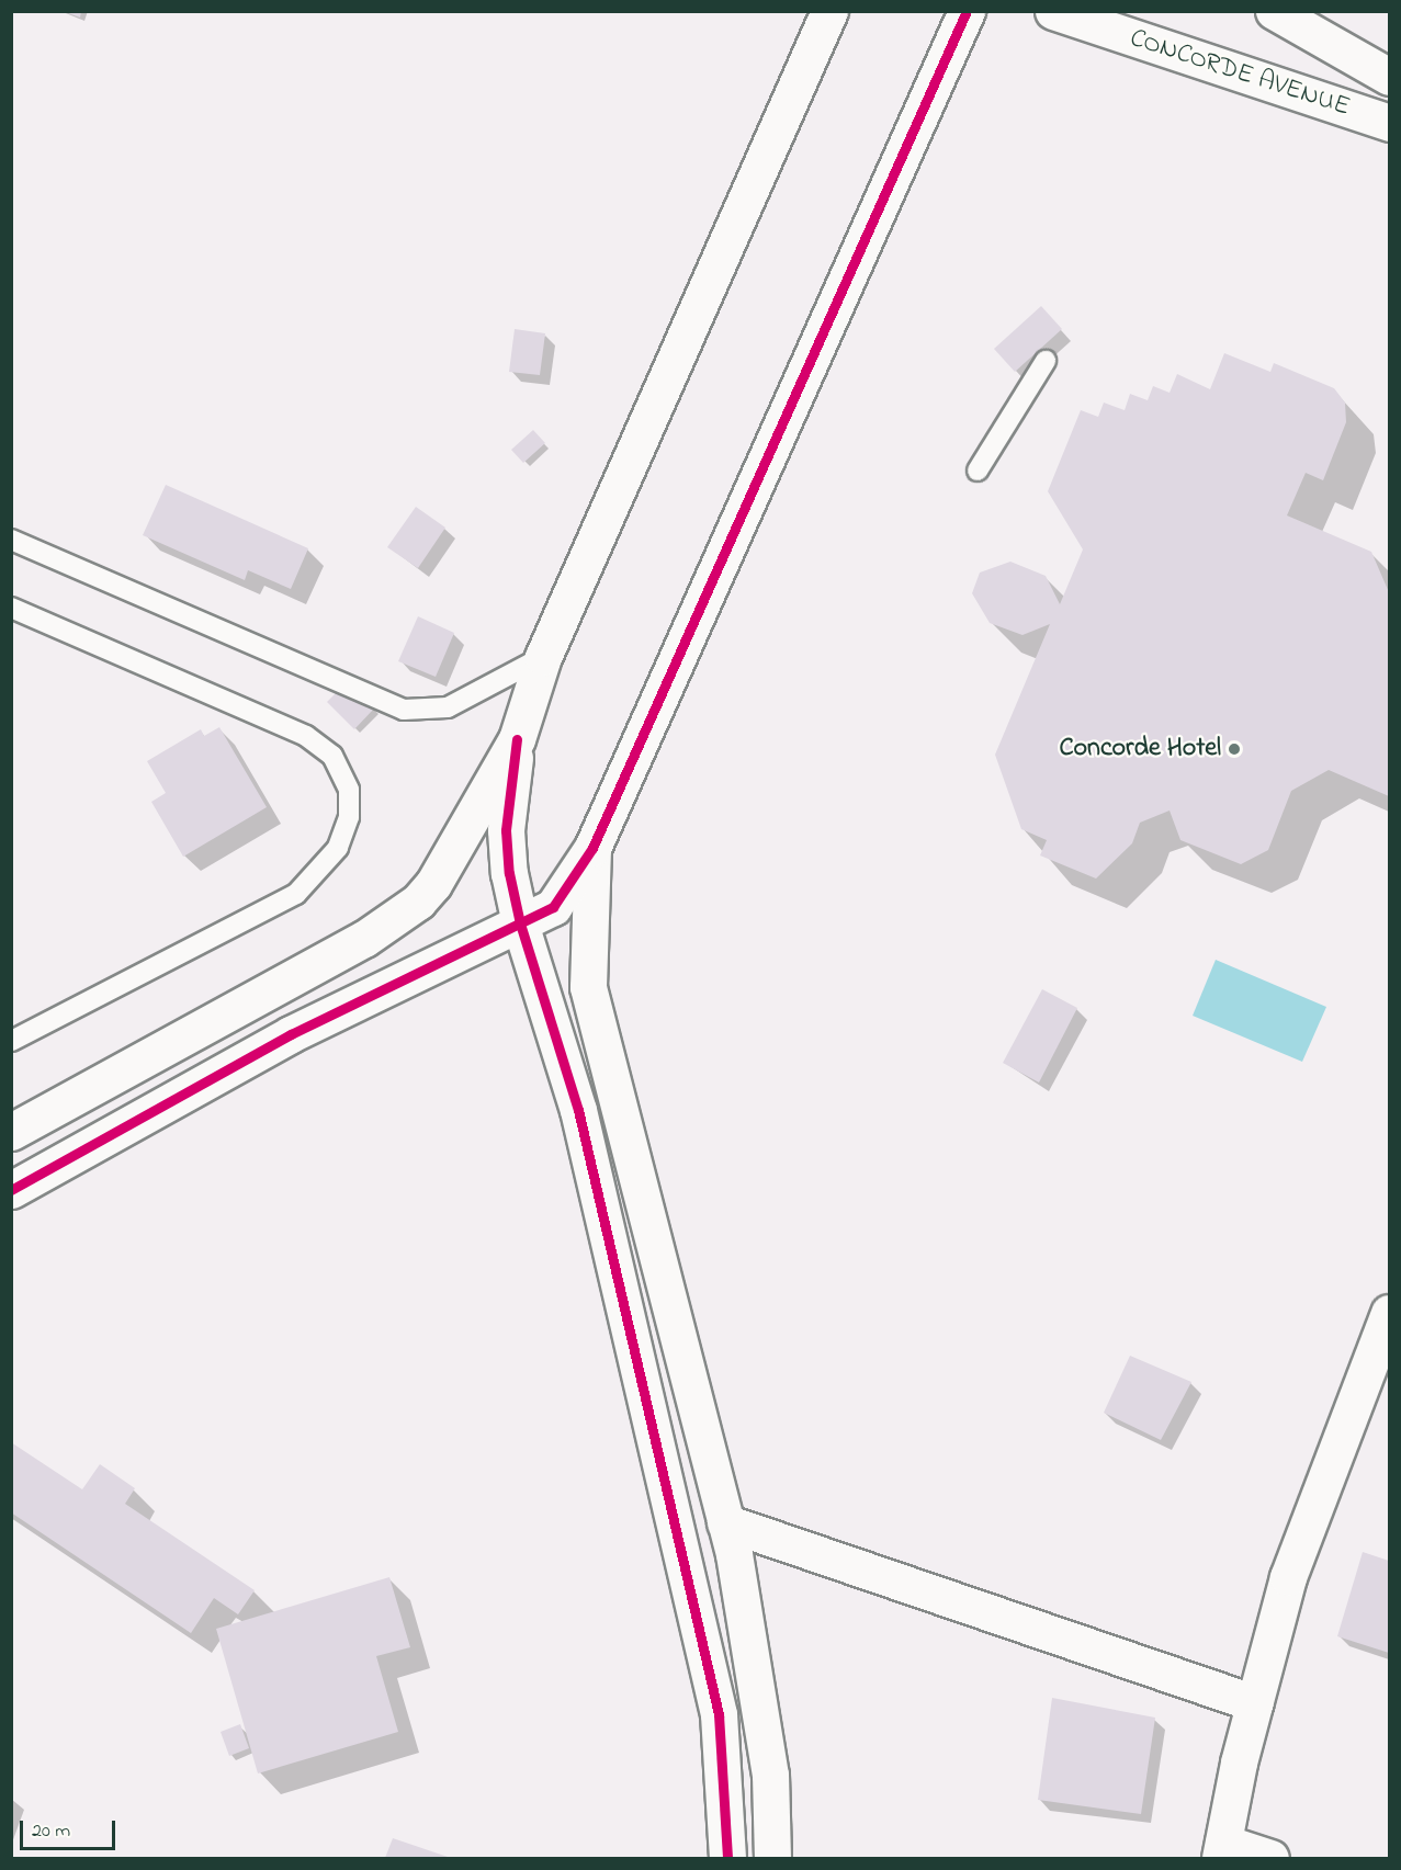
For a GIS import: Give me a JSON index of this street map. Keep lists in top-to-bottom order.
{
  "streets": {
    "street": ["CONCORDE AVENUE"]
  },
  "places": ["Concorde Hotel"],
  "scale_bar": "20 m"
}
